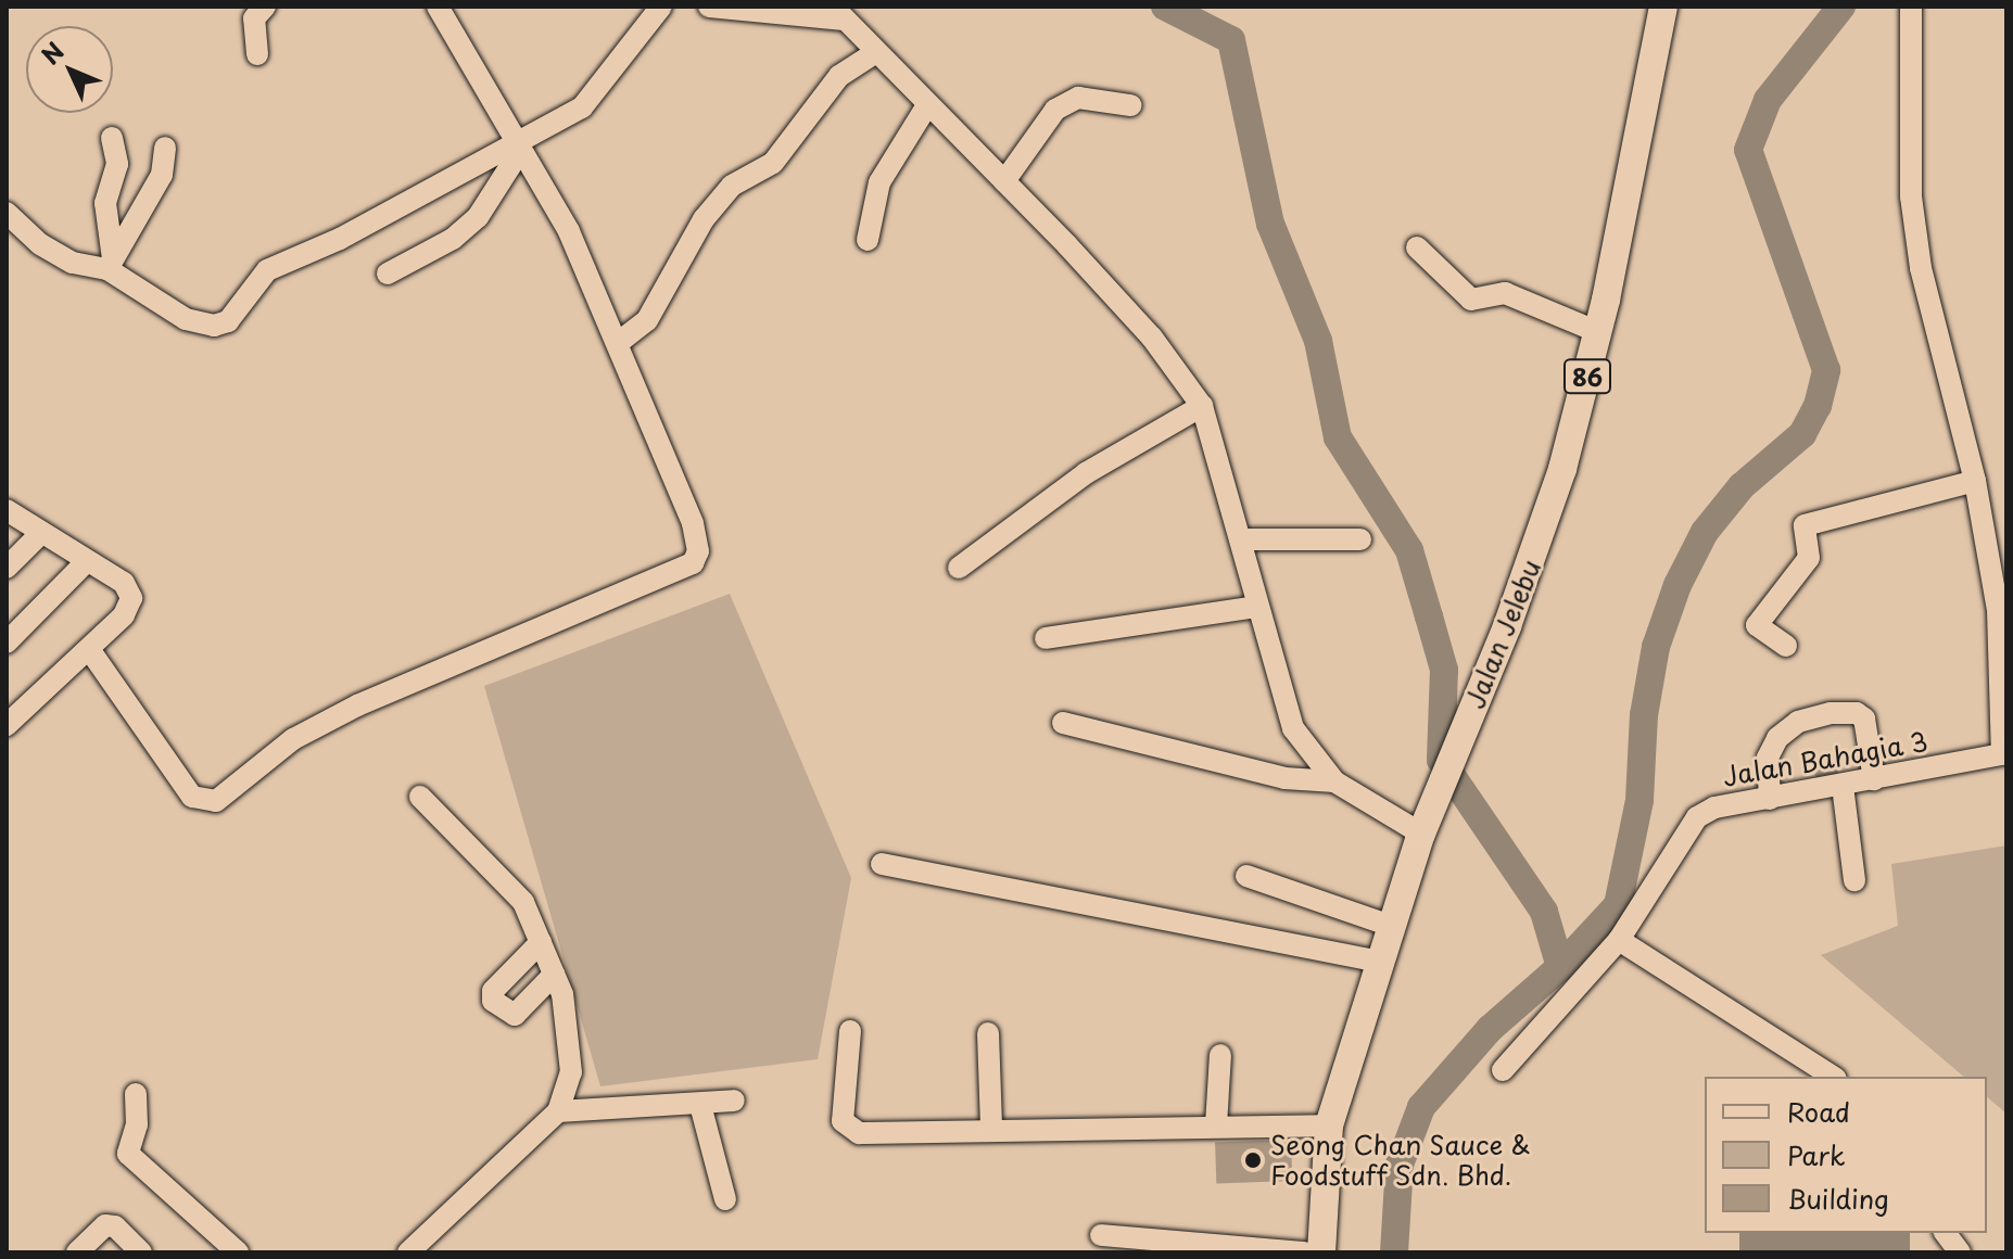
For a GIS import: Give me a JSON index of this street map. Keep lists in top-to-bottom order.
{
  "streets": {
    "main road": ["86", "Jalan Jelebu"],
    "street": ["Jalan Bahagia 3"]
  },
  "places": ["Seong Chan Sauce & Foodstuff Sdn. Bhd."],
  "legend": ["Road", "Park", "Building"],
  "north": "top left"
}
